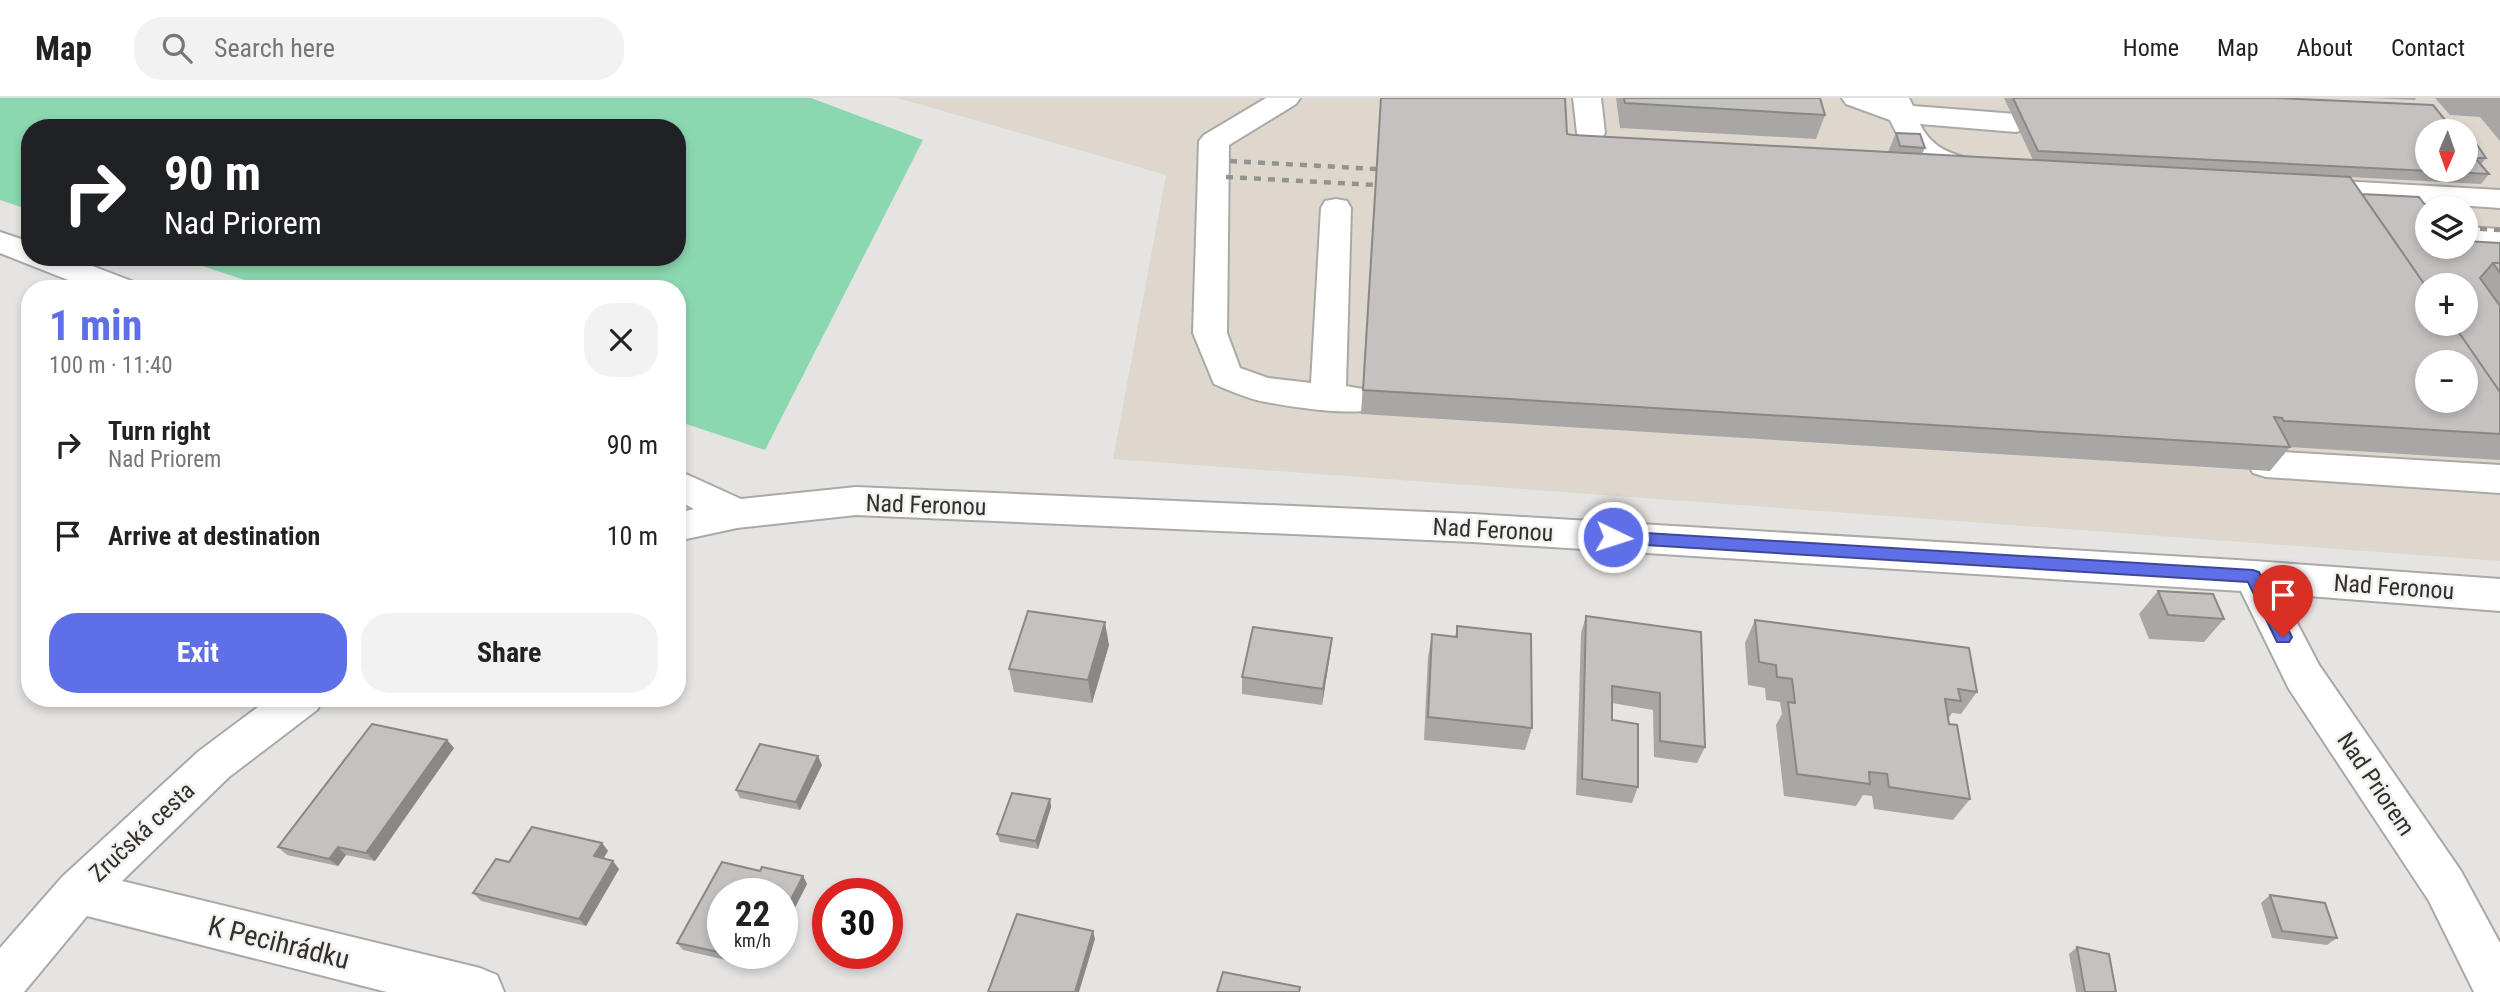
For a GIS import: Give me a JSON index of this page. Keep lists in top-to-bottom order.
{
  "streets": {
    "street": [
      "Nad Feronou",
      "Nad Priorem",
      "Zručská cesta",
      "K Pecihrádku"
    ]
  },
  "crossings": [
    ["Nad Feronou", "Nad Priorem"],
    ["Zručská cesta", "K Pecihrádku"]
  ],
  "north": "bottom",
  "page": {
    "header": "Map",
    "search": "Search here",
    "nav": [
      "Home",
      "Map",
      "About",
      "Contact"
    ],
    "map_buttons": ["+", "−"],
    "turn": ["90 m", "Nad Priorem"],
    "heading": ["1 min", "100 m · 11:40"],
    "list": [
      {
        "name": "Turn right",
        "note": "Nad Priorem",
        "value": "90 m"
      },
      {
        "name": "Arrive at destination",
        "value": "10 m"
      }
    ],
    "buttons": ["Exit", "Share"],
    "speed": "22 km/h",
    "limit": "30"
  }
}
